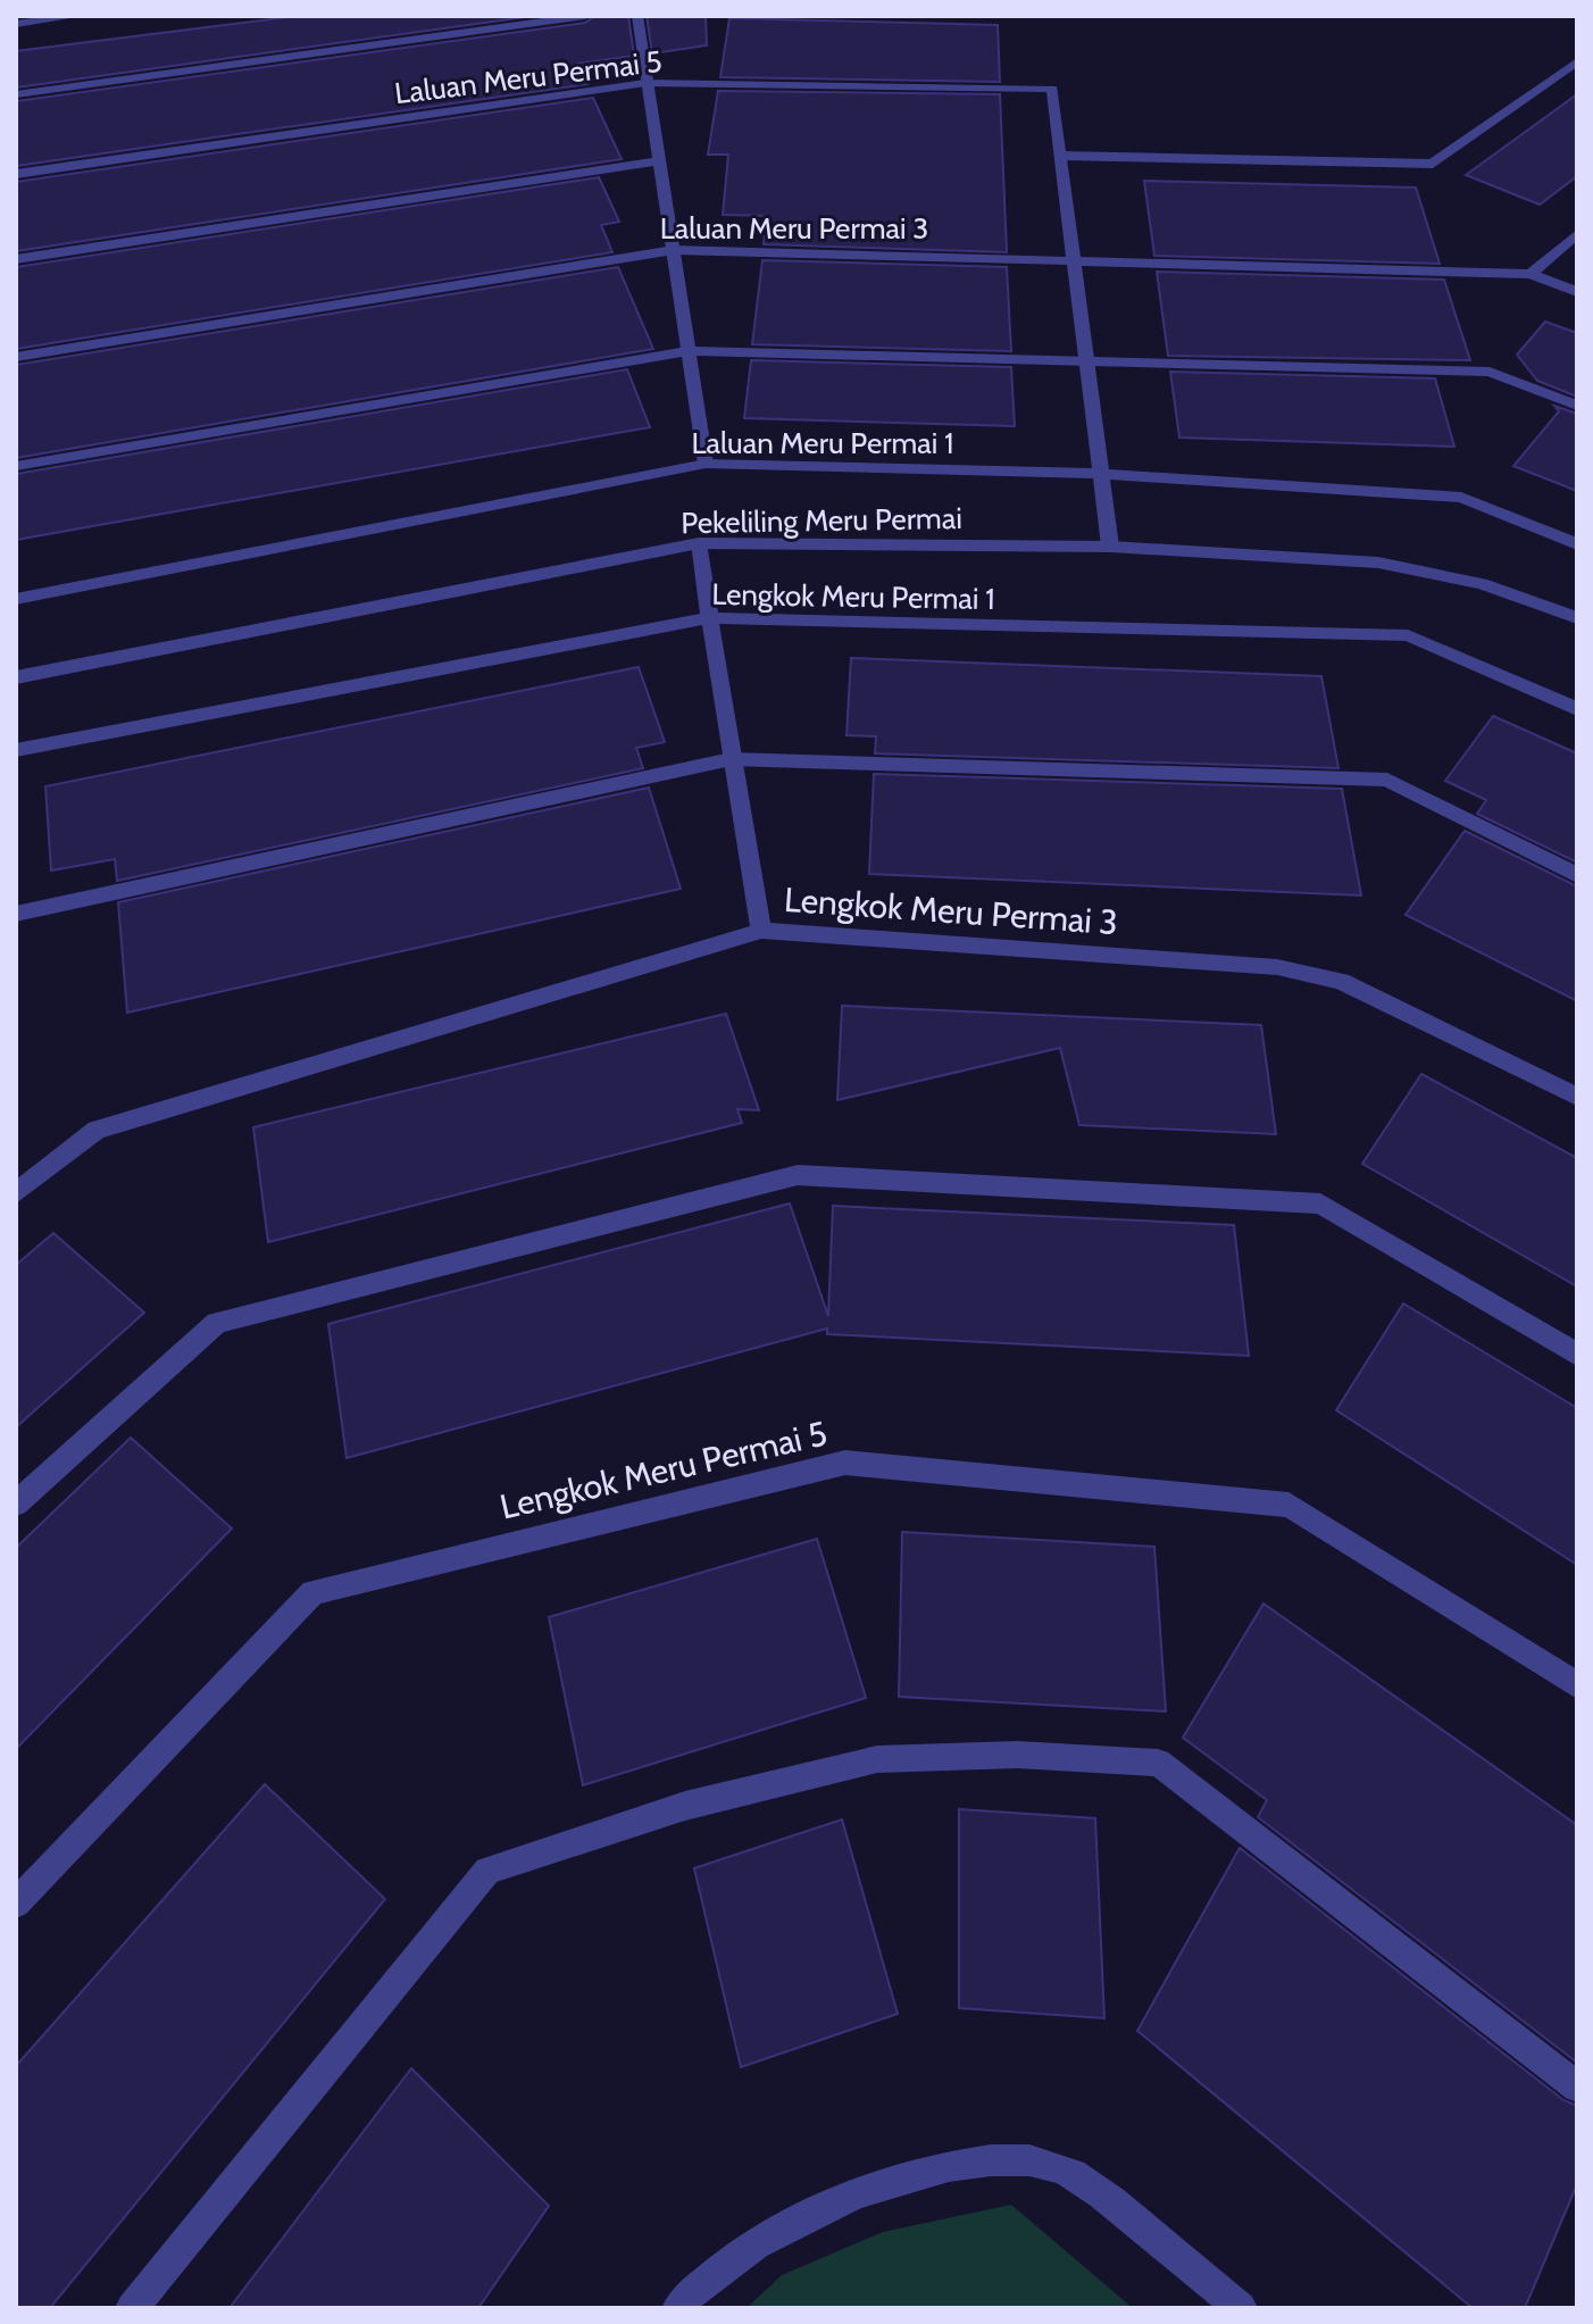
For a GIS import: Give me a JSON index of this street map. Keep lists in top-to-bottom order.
{
  "streets": {
    "street": [
      "Laluan Meru Permai 5",
      "Laluan Meru Permai 3",
      "Laluan Meru Permai 1",
      "Pekeliling Meru Permai",
      "Lengkok Meru Permai 1",
      "Lengkok Meru Permai 3",
      "Lengkok Meru Permai 5"
    ]
  }
}
